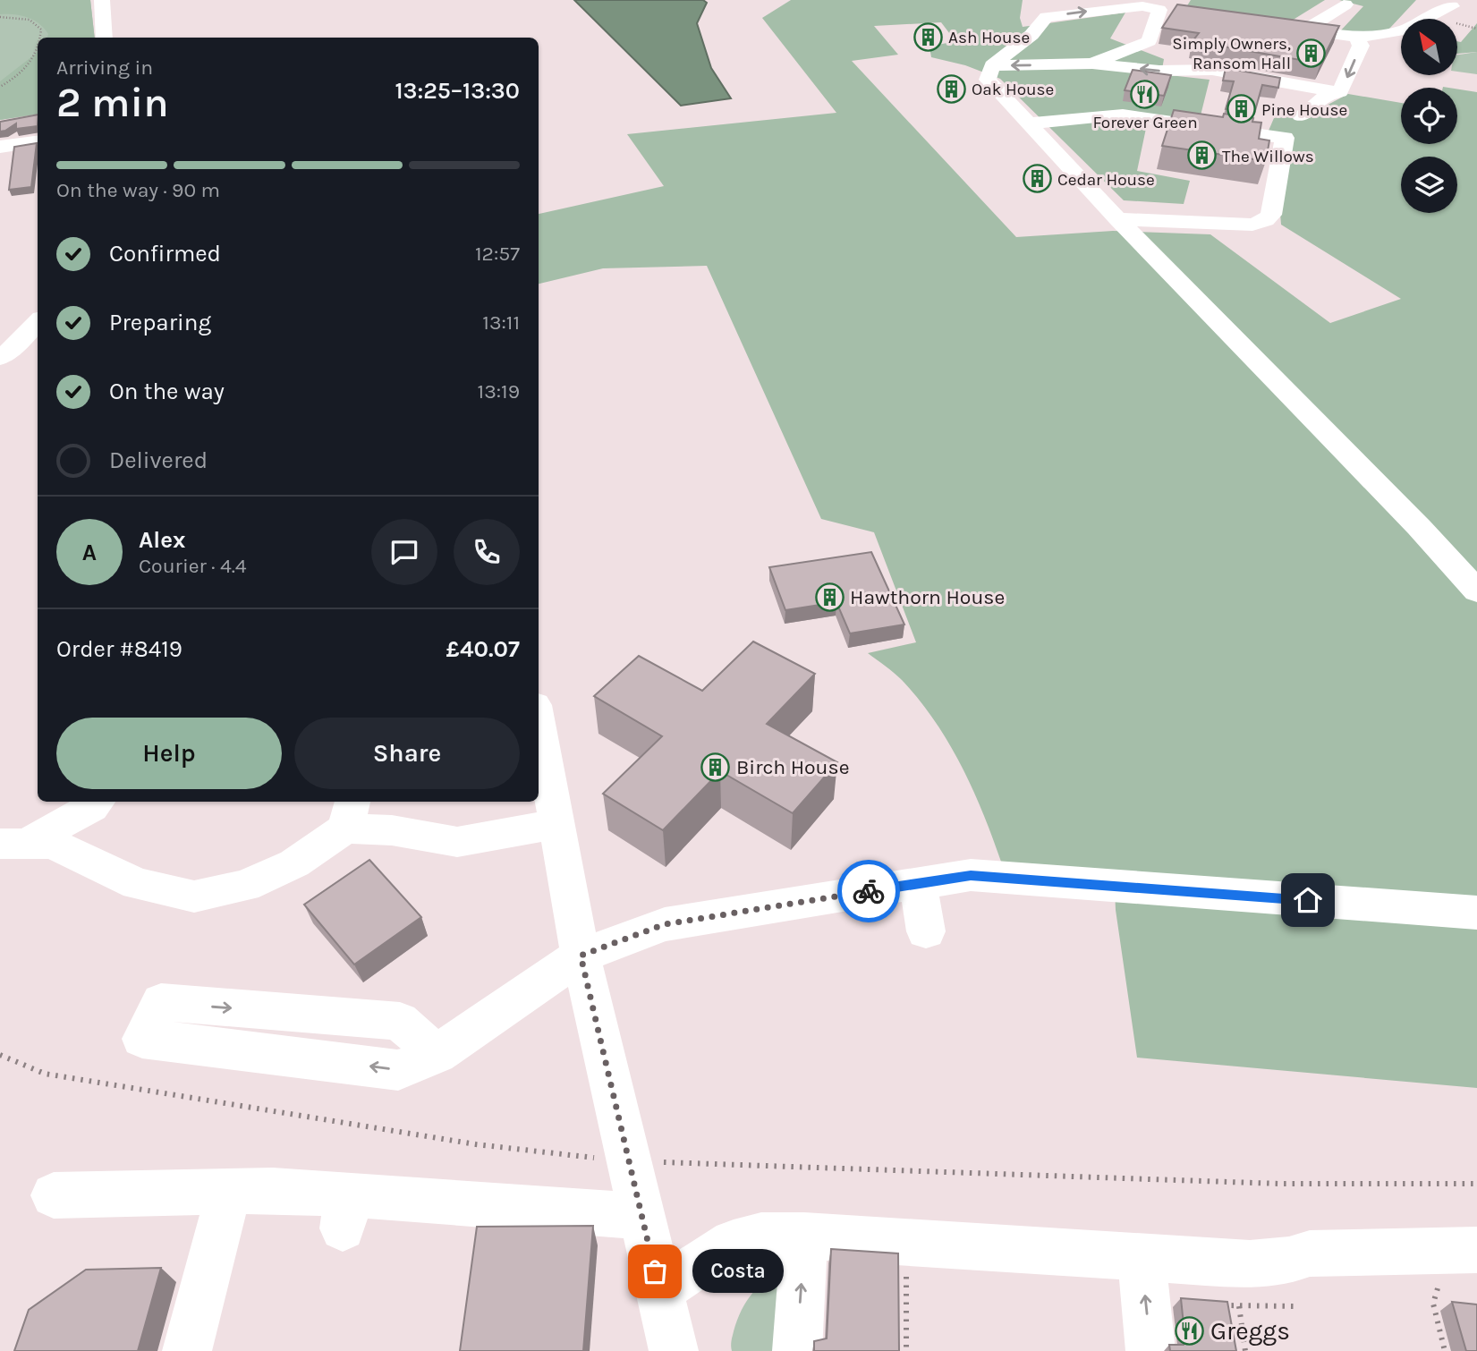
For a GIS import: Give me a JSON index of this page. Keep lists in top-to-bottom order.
{
  "places": {
    "building": [
      "Ash House",
      "Simply Owners, Ransom Hall",
      "Oak House",
      "Pine House",
      "The Willows",
      "Cedar House",
      "Hawthorn House",
      "Birch House"
    ],
    "restaurant": ["Forever Green", "Greggs"],
    "other": ["Costa"]
  },
  "north": "top left",
  "page": {
    "heading": ["2 min", "Arriving in", "13:25–13:30"],
    "panel": [
      "Alex",
      "Courier · 4.4",
      "Order #8419",
      "£40.07"
    ],
    "bar": "On the way · 90 m",
    "list": [
      ["Confirmed", "12:57"],
      ["Preparing", "13:11"],
      ["On the way", "13:19"],
      "Delivered"
    ],
    "round": "A",
    "buttons": ["Help", "Share"],
    "bubble": "Costa"
  }
}
